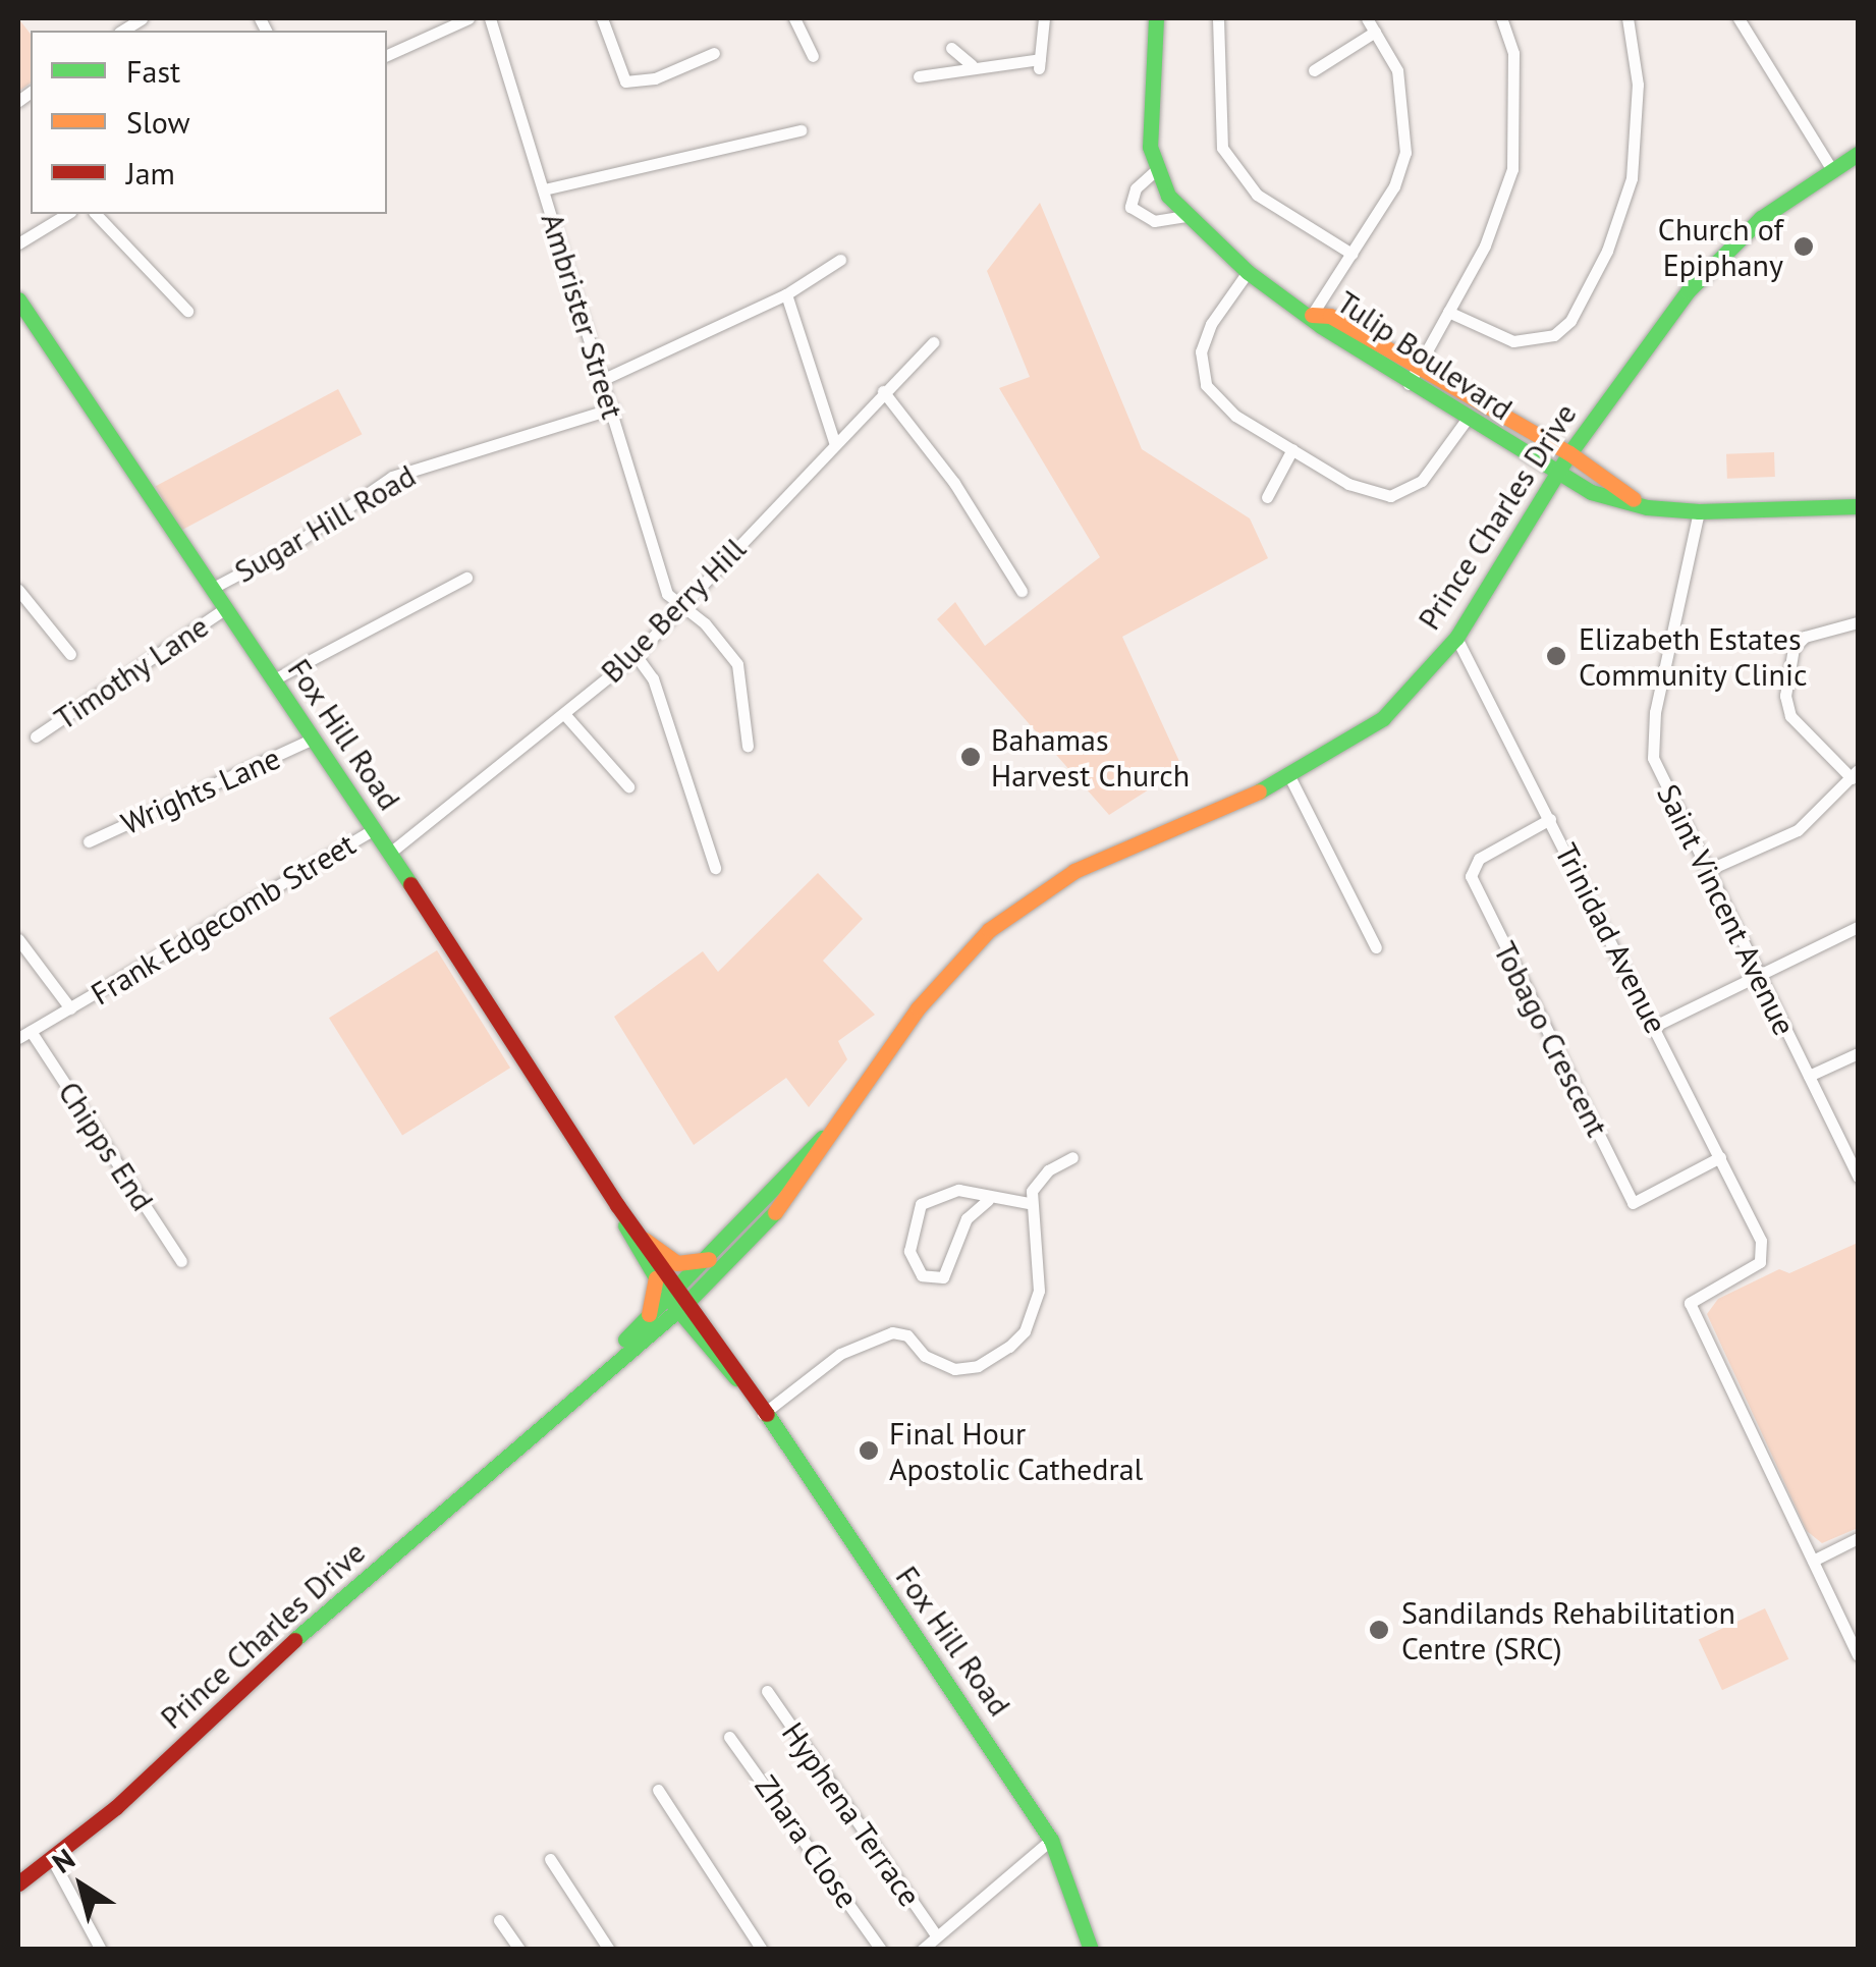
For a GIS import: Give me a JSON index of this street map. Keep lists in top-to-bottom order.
{
  "streets": {
    "main road": ["Tulip Boulevard", "Prince Charles Drive", "Fox Hill Road"],
    "street": [
      "Ambrister Street",
      "Sugar Hill Road",
      "Blue Berry Hill",
      "Timothy Lane",
      "Wrights Lane",
      "Saint Vincent Avenue",
      "Frank Edgecomb Street",
      "Trinidad Avenue",
      "Tobago Crescent",
      "Chipps End",
      "Hyphena Terrace",
      "Zhara Close"
    ]
  },
  "crossings": [
    ["Ambrister Street", "Sugar Hill Road"],
    ["Ambrister Street", "Blue Berry Hill"],
    ["Tulip Boulevard", "Prince Charles Drive"],
    ["Prince Charles Drive", "Fox Hill Road"],
    ["Prince Charles Drive", "Trinidad Avenue"],
    ["Sugar Hill Road", "Fox Hill Road"],
    ["Blue Berry Hill", "Fox Hill Road"],
    ["Timothy Lane", "Fox Hill Road"],
    ["Fox Hill Road", "Wrights Lane"],
    ["Fox Hill Road", "Frank Edgecomb Street"],
    ["Frank Edgecomb Street", "Chipps End"],
    ["Trinidad Avenue", "Tobago Crescent"]
  ],
  "places": [
    "Church of Epiphany",
    "Elizabeth Estates Community Clinic",
    "Bahamas Harvest Church",
    "Final Hour Apostolic Cathedral",
    "Sandilands Rehabilitation Centre (SRC)"
  ],
  "legend": ["Fast", "Slow", "Jam"],
  "north": "top left"
}
